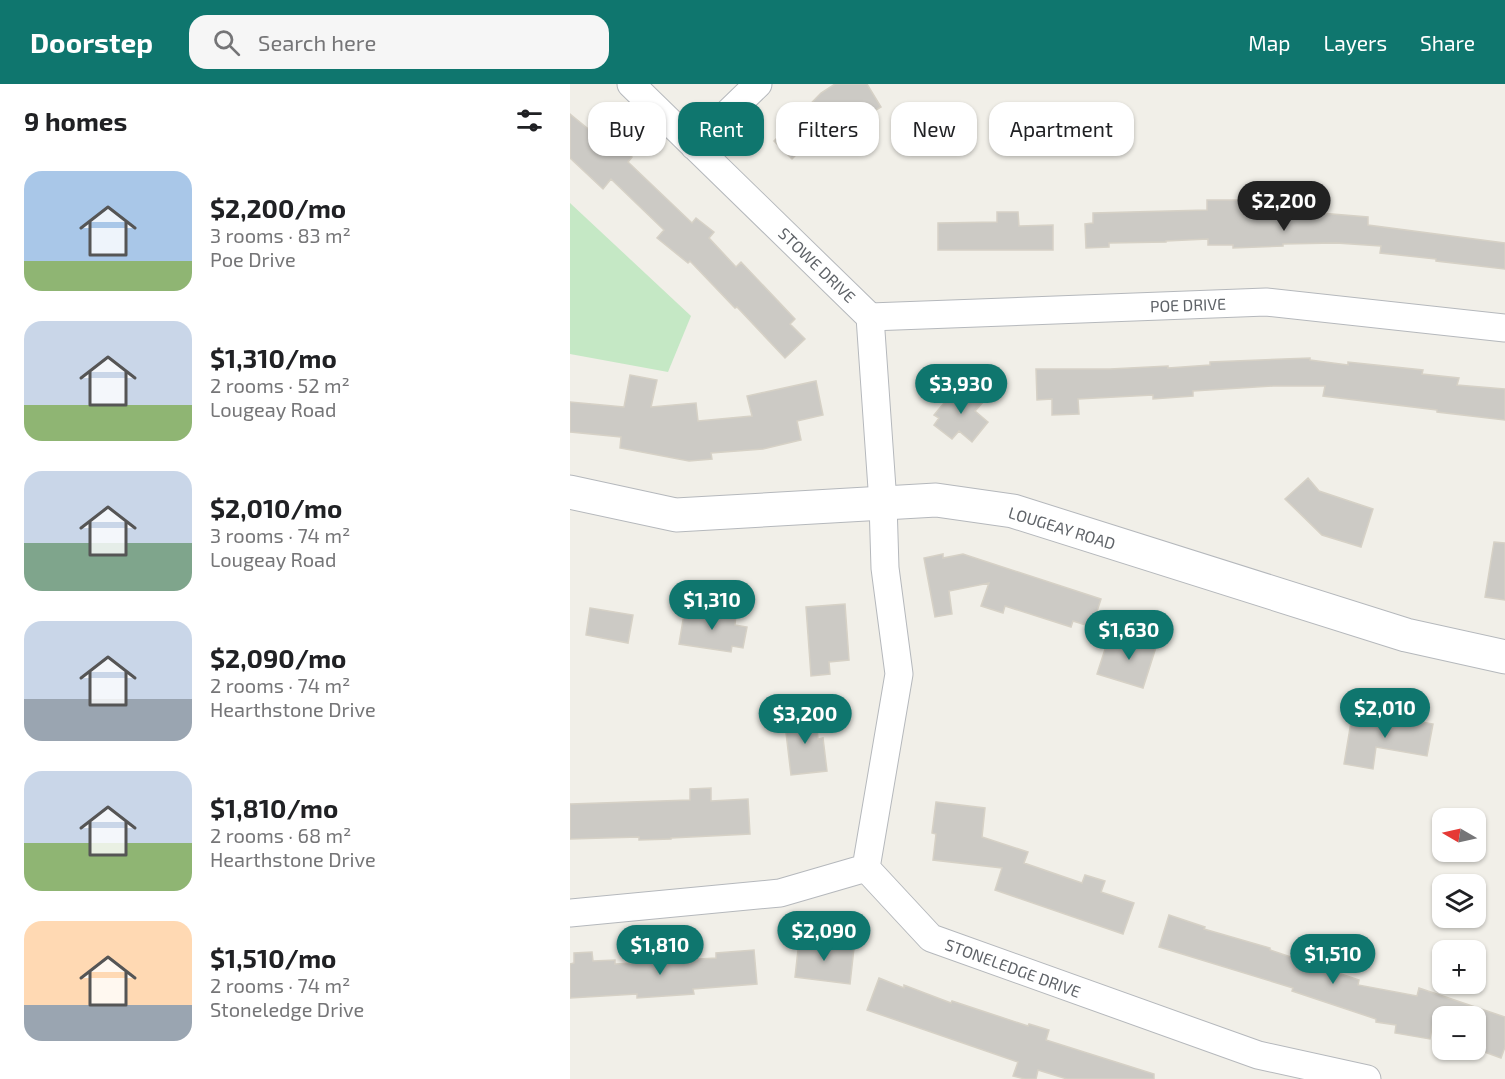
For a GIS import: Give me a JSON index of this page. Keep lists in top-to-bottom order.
{
  "streets": {
    "street": [
      "STOWE DRIVE",
      "POE DRIVE",
      "LOUGEAY ROAD",
      "STONELEDGE DRIVE"
    ]
  },
  "crossings": [
    ["STOWE DRIVE", "POE DRIVE"],
    ["STOWE DRIVE", "LOUGEAY ROAD"]
  ],
  "north": "left",
  "page": {
    "header": "Doorstep",
    "search": "Search here",
    "nav": ["Map", "Layers", "Share"],
    "heading": "9 homes",
    "chip": [
      "Buy",
      "Rent",
      "Filters",
      "New",
      "Apartment"
    ],
    "list": [
      {
        "name": "$2,200/mo",
        "note": "3 rooms · 83 m² · Poe Drive"
      },
      {
        "name": "$1,310/mo",
        "note": "2 rooms · 52 m² · Lougeay Road"
      },
      {
        "name": "$2,010/mo",
        "note": "3 rooms · 74 m² · Lougeay Road"
      },
      {
        "name": "$2,090/mo",
        "note": "2 rooms · 74 m² · Hearthstone Drive"
      },
      {
        "name": "$1,810/mo",
        "note": "2 rooms · 68 m² · Hearthstone Drive"
      },
      {
        "name": "$1,510/mo",
        "note": "2 rooms · 74 m² · Stoneledge Drive"
      }
    ],
    "price": [
      "$2,200",
      "$3,930",
      "$1,310",
      "$1,630",
      "$2,010",
      "$3,200",
      "$2,090",
      "$1,810",
      "$1,510"
    ],
    "map_buttons": ["+", "−"]
  }
}
